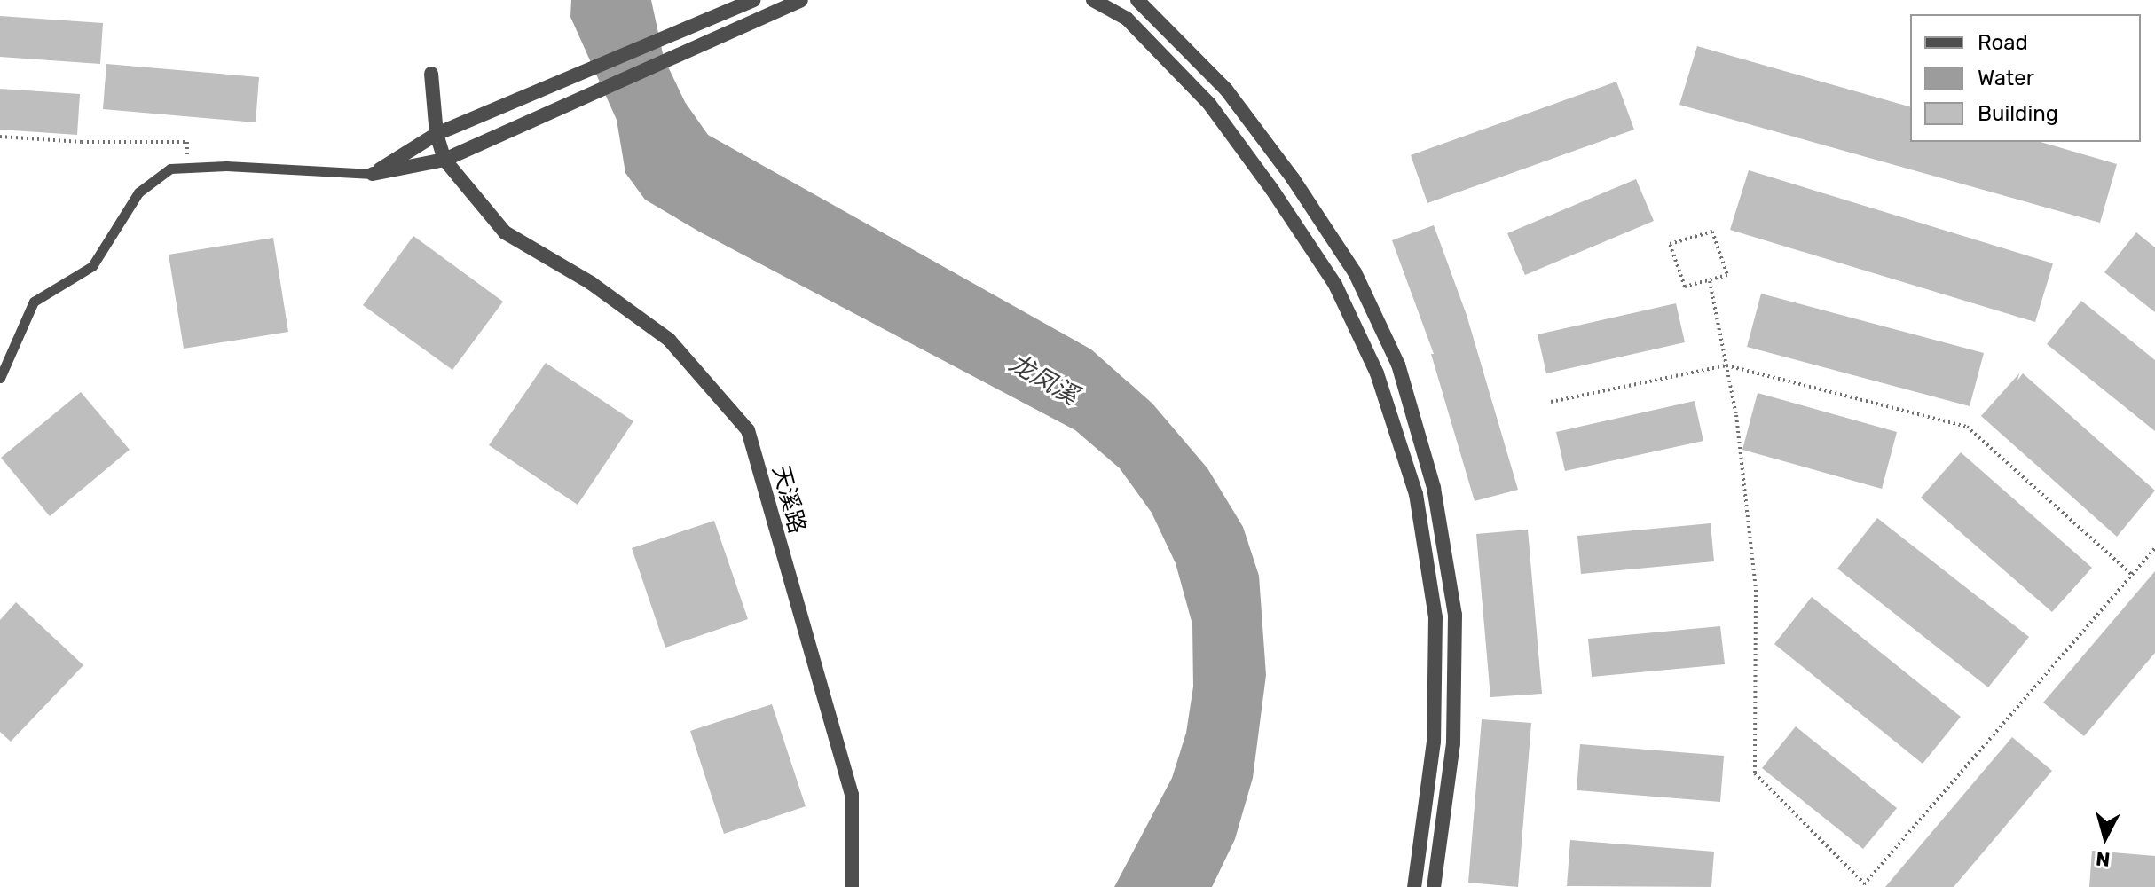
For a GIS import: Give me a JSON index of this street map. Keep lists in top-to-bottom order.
{
  "streets": {
    "street": ["天溪路"]
  },
  "water": ["龙凤溪"],
  "legend": ["Road", "Water", "Building"],
  "north": "bottom"
}
